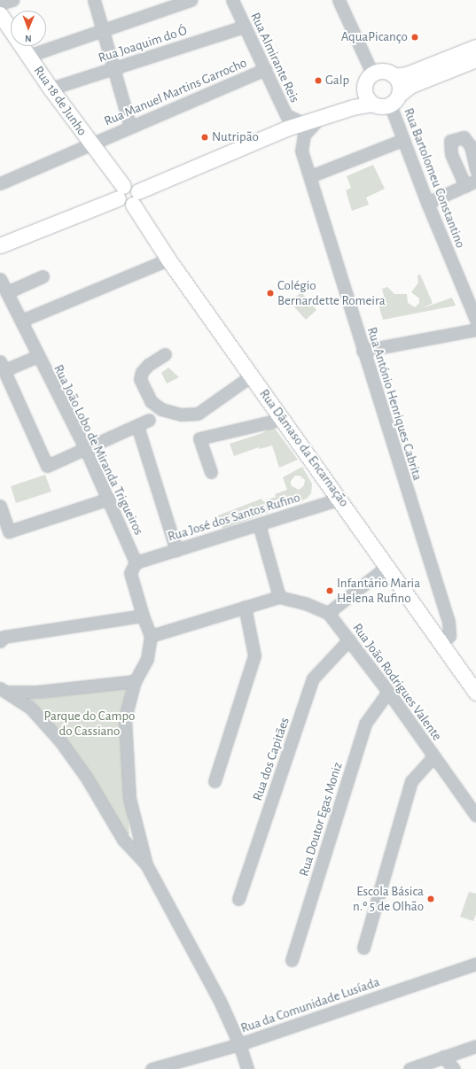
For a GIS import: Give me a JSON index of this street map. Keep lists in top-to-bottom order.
{
  "streets": {
    "main road": ["Rua 18 de Junho", "Rua Dâmaso da Encarnação"],
    "street": [
      "Rua Joaquim do Ó",
      "Rua Almirante Reis",
      "Rua Manuel Martins Garrocho",
      "Rua Bartolomeu Constantino",
      "Rua António Henriques Cabrita",
      "Rua João Lobo de Miranda Trigueiros",
      "Rua José dos Santos Rufino",
      "Rua João Rodrigues Valente",
      "Rua dos Capitães",
      "Rua Doutor Egas Moniz",
      "Rua da Comunidade Lusíada"
    ]
  },
  "crossings": [
    ["Rua Joaquim do Ó", "Rua Almirante Reis"],
    ["Rua Joaquim do Ó", "Rua 18 de Junho"],
    ["Rua Almirante Reis", "Rua Manuel Martins Garrocho"],
    ["Rua Manuel Martins Garrocho", "Rua 18 de Junho"],
    ["Rua António Henriques Cabrita", "Rua Dâmaso da Encarnação"],
    ["Rua Dâmaso da Encarnação", "Rua José dos Santos Rufino"],
    ["Rua João Lobo de Miranda Trigueiros", "Rua José dos Santos Rufino"],
    ["Rua João Rodrigues Valente", "Rua dos Capitães"],
    ["Rua João Rodrigues Valente", "Rua Doutor Egas Moniz"]
  ],
  "parks": ["Parque do Campo do Cassiano"],
  "places": [
    "AquaPicanço",
    "Galp",
    "Nutripão",
    "Colégio Bernardette Romeira",
    "Infantário Maria Helena Rufino",
    "Escola Básica n.º 5 de Olhão"
  ],
  "north": "bottom"
}
